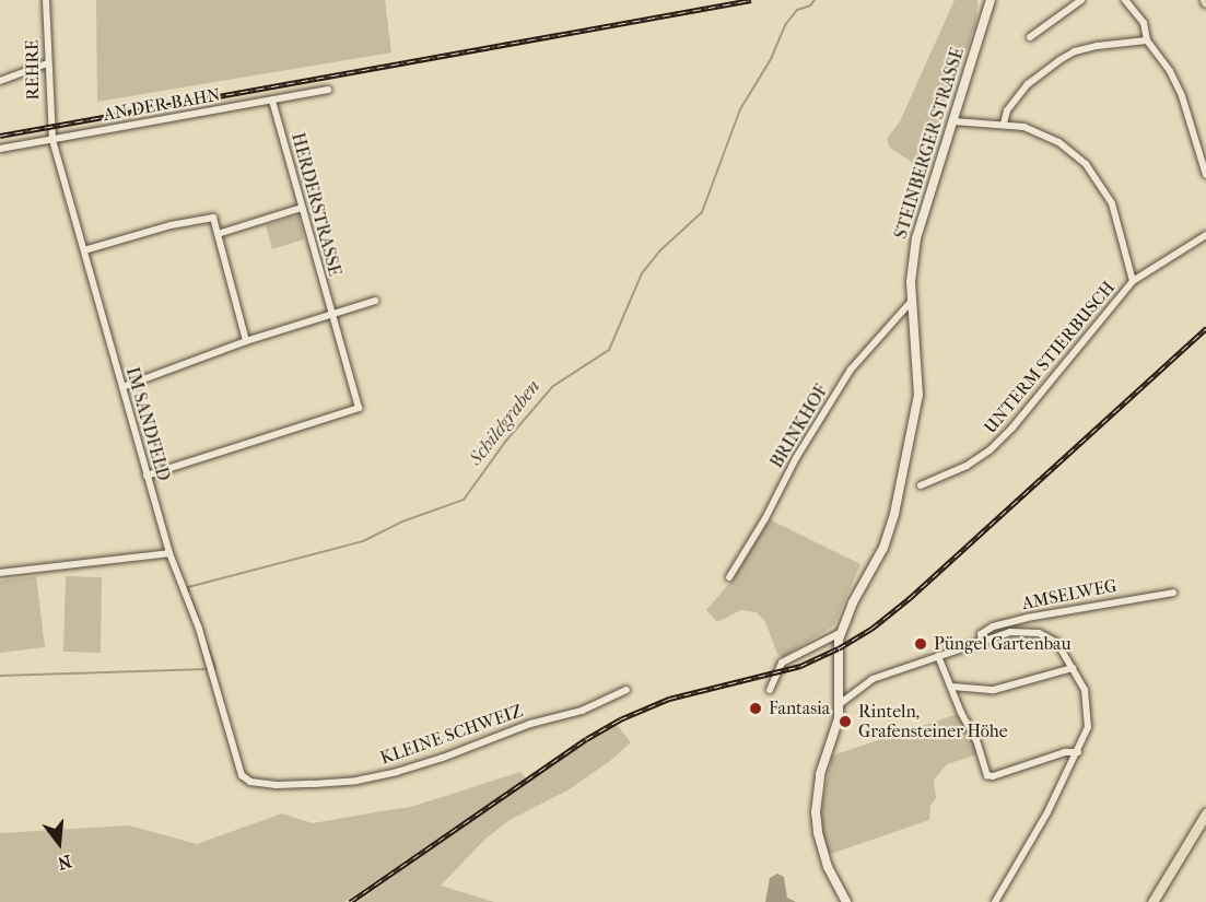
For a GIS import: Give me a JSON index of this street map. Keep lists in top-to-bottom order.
{
  "streets": {
    "street": [
      "REHRE",
      "AN DER BAHN",
      "STEINBERGER STRASSE",
      "HERDERSTRASSE",
      "UNTERM STIERBUSCH",
      "IM SANDFELD",
      "BRINKHOF",
      "AMSELWEG",
      "KLEINE SCHWEIZ"
    ]
  },
  "crossings": [
    ["REHRE", "AN DER BAHN"],
    ["REHRE", "IM SANDFELD"],
    ["AN DER BAHN", "HERDERSTRASSE"],
    ["AN DER BAHN", "IM SANDFELD"],
    ["STEINBERGER STRASSE", "UNTERM STIERBUSCH"],
    ["STEINBERGER STRASSE", "BRINKHOF"],
    ["HERDERSTRASSE", "IM SANDFELD"],
    ["IM SANDFELD", "KLEINE SCHWEIZ"]
  ],
  "water": ["Schildgraben"],
  "places": ["Püngel Gartenbau", "Fantasia", "Rinteln, Grafensteiner Höhe"],
  "north": "bottom"
}
